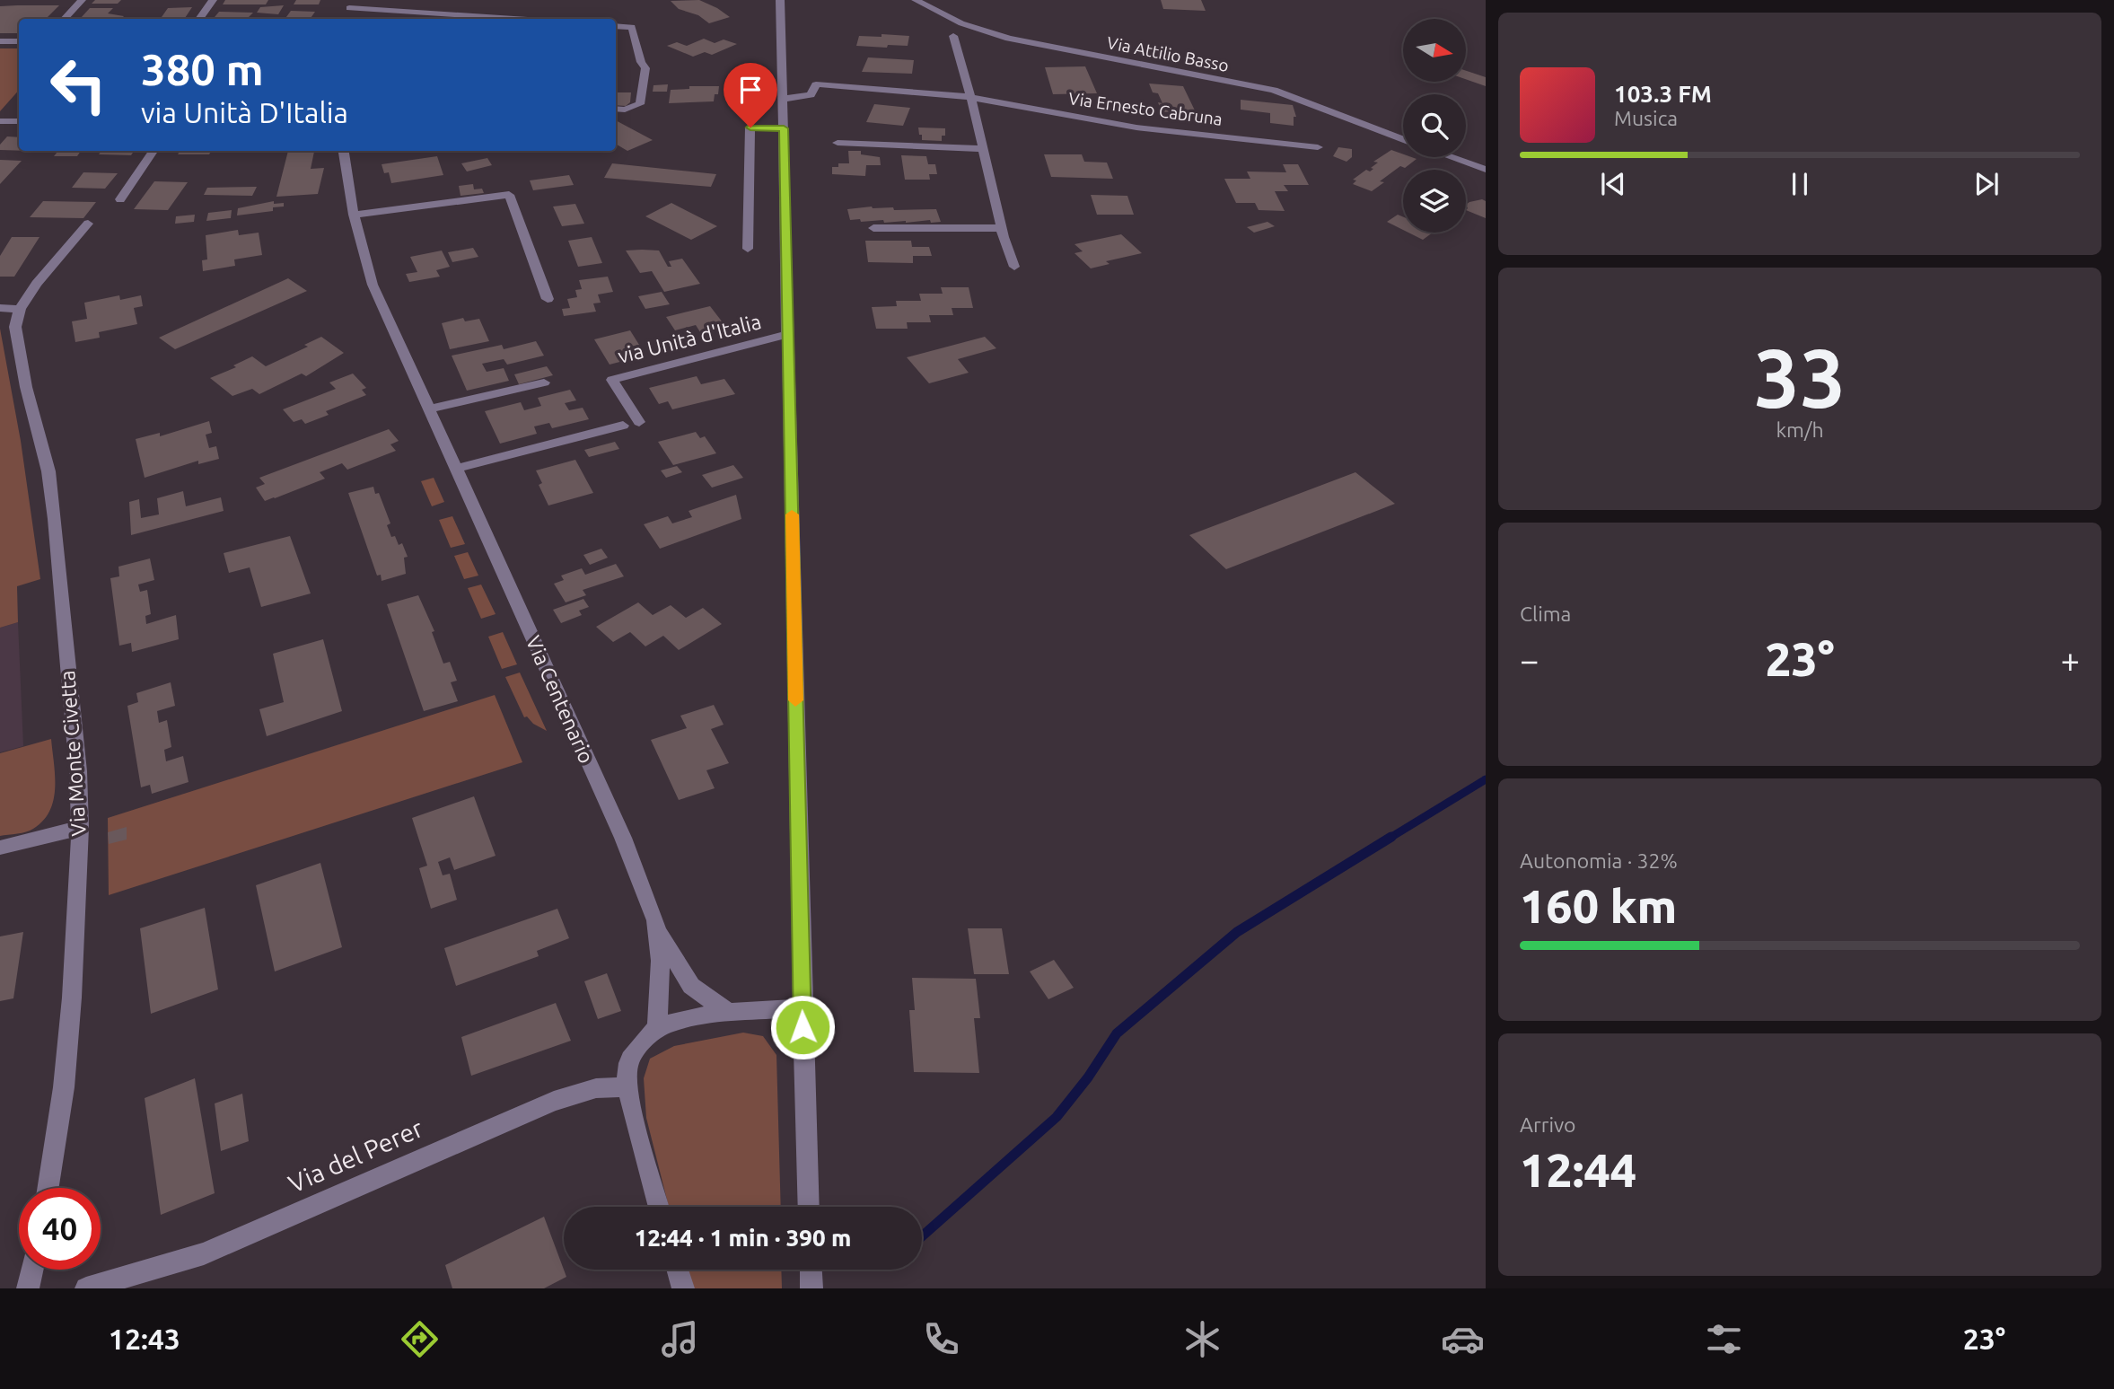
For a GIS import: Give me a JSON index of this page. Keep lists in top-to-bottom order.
{
  "streets": {
    "street": [
      "Via Attilio Basso",
      "Via Ernesto Cabruna",
      "via Unità d'Italia",
      "Via Centenario",
      "Via Monte Civetta",
      "Via del Perer"
    ]
  },
  "crossings": [
    ["Via Ernesto Cabruna", "via Unità d'Italia"]
  ],
  "north": "right",
  "page": {
    "turn": ["380 m", "via Unità D'Italia"],
    "song": ["103.3 FM", "Musica"],
    "tile": [
      ["33", "km/h"],
      "Clima",
      ["Autonomia · 32%", "160 km"],
      ["Arrivo", "12:44"]
    ],
    "heat": ["−", "23°", "+"],
    "limit": "40",
    "trip": "12:44 · 1 min · 390 m",
    "tabs": ["12:43", "23°"]
  }
}
